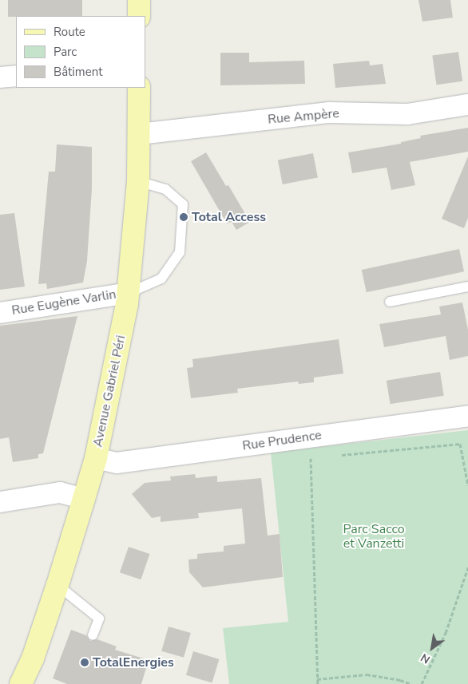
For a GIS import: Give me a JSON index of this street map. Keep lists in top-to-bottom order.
{
  "streets": {
    "main road": ["Avenue Gabriel Péri"],
    "street": ["Rue Ampère", "Rue Eugène Varlin", "Rue Prudence"]
  },
  "crossings": [
    ["Rue Ampère", "Avenue Gabriel Péri"],
    ["Rue Eugène Varlin", "Avenue Gabriel Péri"],
    ["Avenue Gabriel Péri", "Rue Prudence"]
  ],
  "parks": ["Parc Sacco et Vanzetti"],
  "places": ["Total Access", "TotalEnergies"],
  "legend": ["Route", "Parc", "Bâtiment"],
  "north": "bottom left"
}
